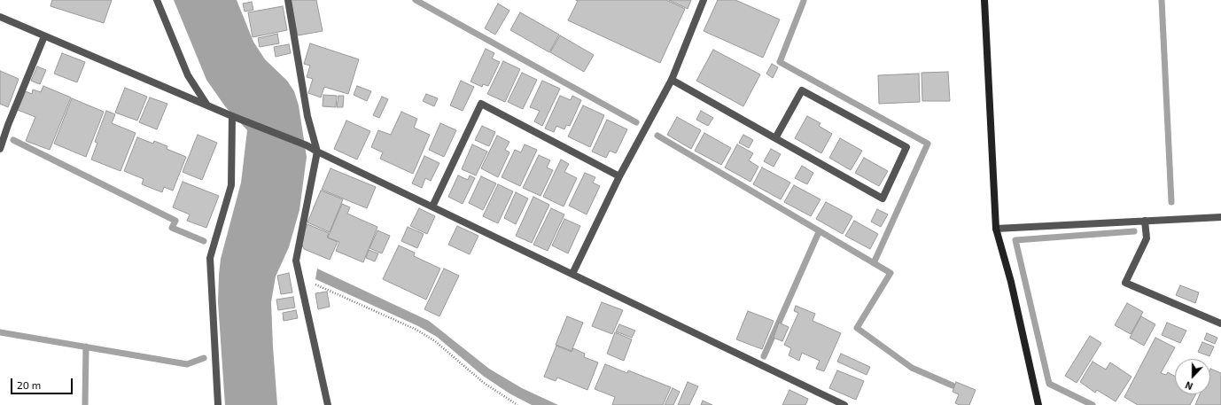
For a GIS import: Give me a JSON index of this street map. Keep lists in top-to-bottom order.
{
  "scale_bar": "20 m",
  "north": "bottom"
}
